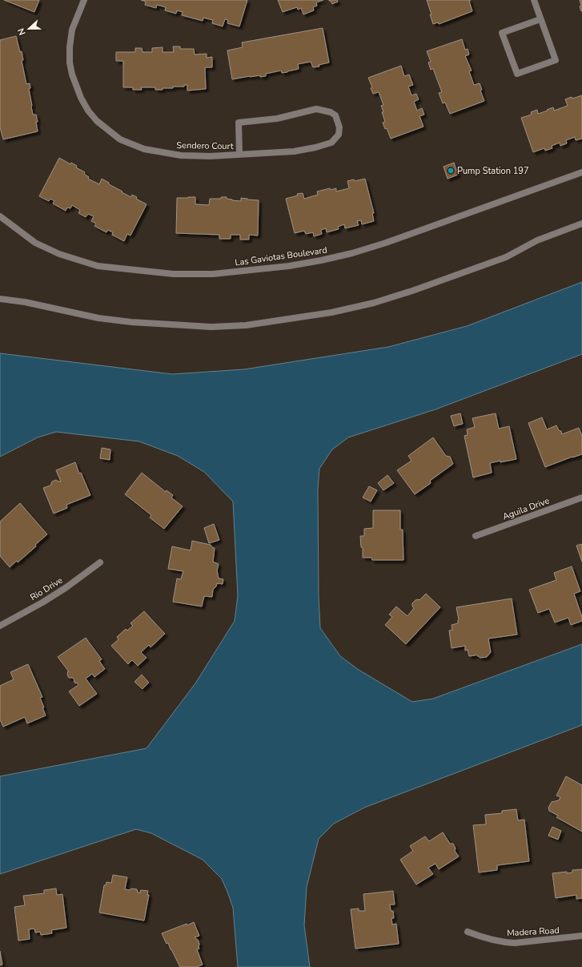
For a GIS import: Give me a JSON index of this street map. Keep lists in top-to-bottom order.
{
  "streets": {
    "street": [
      "Sendero Court",
      "Las Gaviotas Boulevard",
      "Aguila Drive",
      "Rio Drive",
      "Madera Road"
    ]
  },
  "places": ["Pump Station 197"],
  "north": "left"
}
